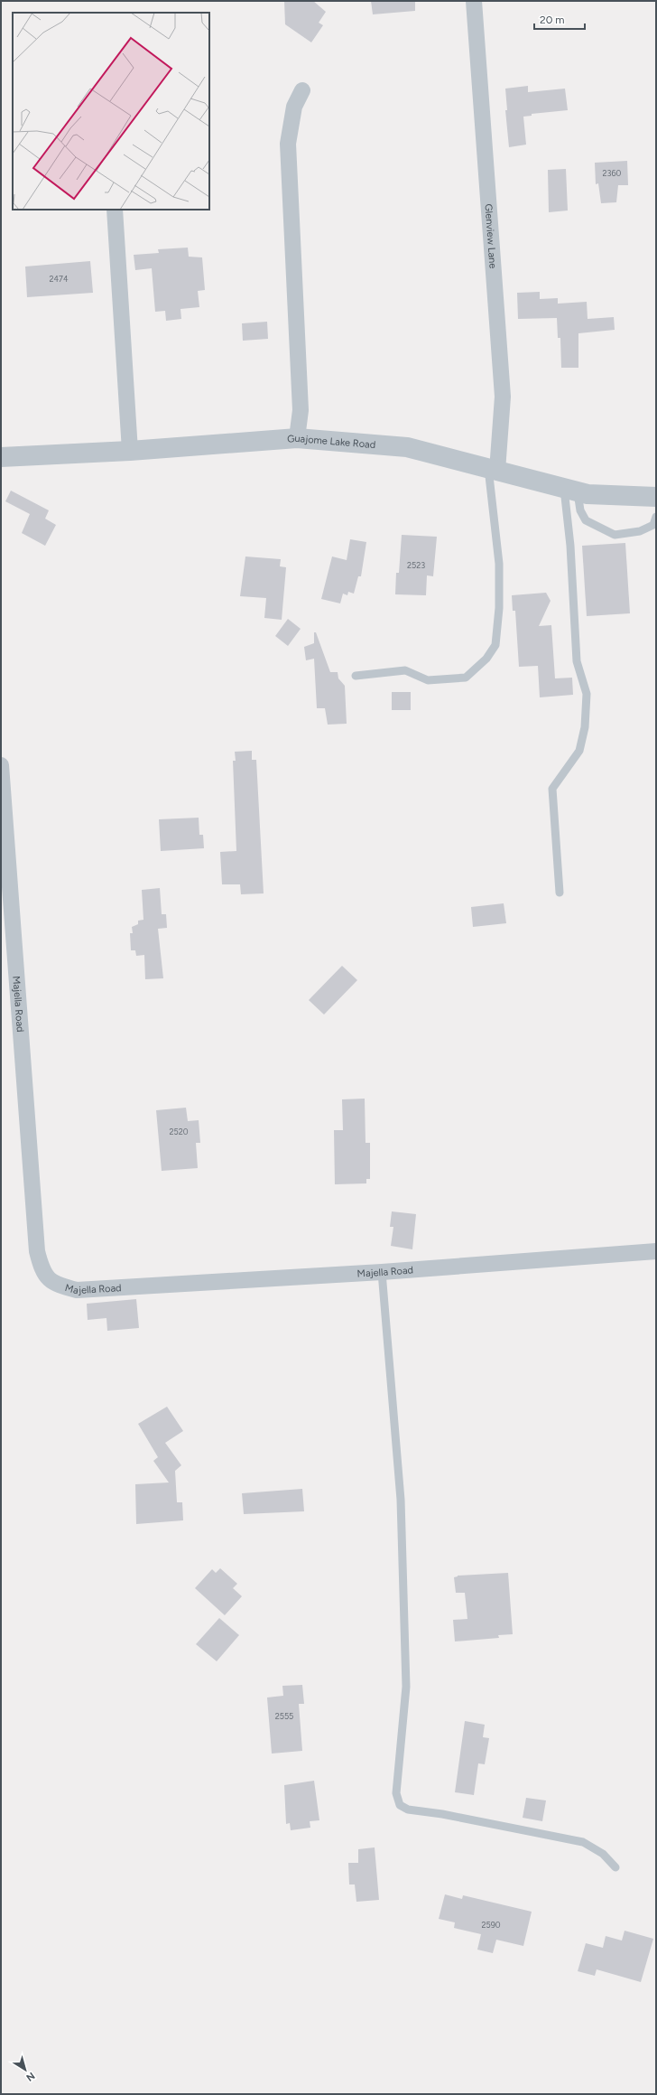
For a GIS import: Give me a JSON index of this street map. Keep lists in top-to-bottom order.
{
  "streets": {
    "street": ["Glenview Lane", "Guajome Lake Road", "Majella Road"]
  },
  "crossings": [
    ["Glenview Lane", "Guajome Lake Road"]
  ],
  "house_numbers": [
    "2360",
    "2474",
    "2523",
    "2520",
    "2555",
    "2590"
  ],
  "scale_bar": "20 m",
  "north": "bottom right"
}
